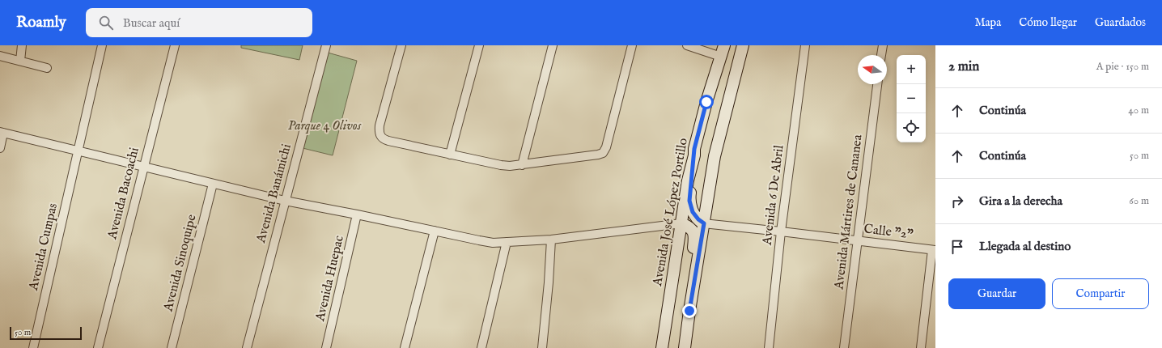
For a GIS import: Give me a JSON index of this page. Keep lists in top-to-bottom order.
{
  "streets": {
    "main road": ["Avenida José López Portillo"],
    "street": [
      "Avenida Bacoachi",
      "Avenida Banámichi",
      "Avenida 6 De Abril",
      "Avenida Mártires de Cananea",
      "Calle \"2\"",
      "Avenida Cumpas",
      "Avenida Sinoquipe",
      "Avenida Huepac"
    ]
  },
  "crossings": [
    ["Avenida 6 De Abril", "Calle \"2\""],
    ["Avenida Mártires de Cananea", "Calle \"2\""]
  ],
  "parks": ["Parque 4 Olivos"],
  "scale_bar": "50 m",
  "north": "left",
  "page": {
    "header": "Roamly",
    "search": "Buscar aquí",
    "nav": ["Mapa", "Cómo llegar", "Guardados"],
    "heading": ["2 min", "A pie · 150 m"],
    "map_buttons": ["+", "−"],
    "list": [
      ["Continúa", "40 m"],
      ["Continúa", "50 m"],
      ["Gira a la derecha", "60 m"],
      "Llegada al destino"
    ],
    "buttons": ["Guardar", "Compartir"],
    "scale": "50 m"
  }
}
